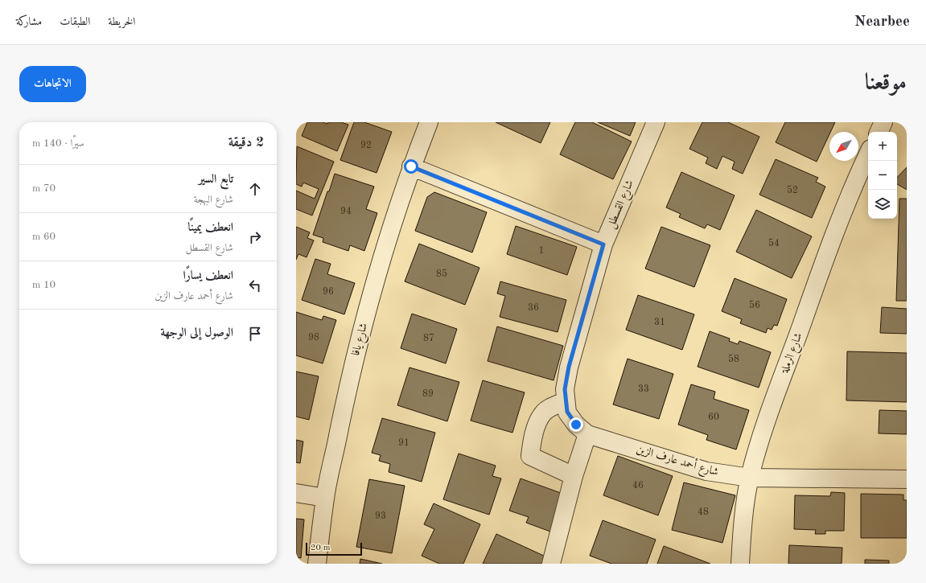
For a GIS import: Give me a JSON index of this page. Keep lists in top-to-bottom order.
{
  "streets": {
    "street": [
      "شارع القسطل",
      "شارع يافا",
      "شارع الرملة",
      "شارع أحمد عارف الزين"
    ]
  },
  "crossings": [
    ["شارع القسطل", "شارع أحمد عارف الزين"],
    ["شارع الرملة", "شارع أحمد عارف الزين"]
  ],
  "house_numbers": [
    "92",
    "52",
    "94",
    "54",
    "1",
    "85",
    "96",
    "56",
    "36",
    "31",
    "98",
    "87",
    "58",
    "33",
    "89",
    "60",
    "91",
    "46",
    "48",
    "93"
  ],
  "scale_bar": "20 m",
  "north": "bottom left",
  "page": {
    "header": "Nearbee",
    "nav": ["الخريطة", "الطبقات", "مشاركة"],
    "title": "موقعنا",
    "buttons": "الاتجاهات",
    "heading": ["2 دقيقة", "سيرًا · 140 m"],
    "map_buttons": ["+", "−"],
    "list": [
      ["تابع السير", "شارع البهجة", "70 m"],
      ["انعطف يمينًا", "شارع القسطل", "60 m"],
      ["انعطف يسارًا", "شارع أحمد عارف الزين", "10 m"],
      "الوصول إلى الوجهة"
    ],
    "scale": "20 m"
  }
}
